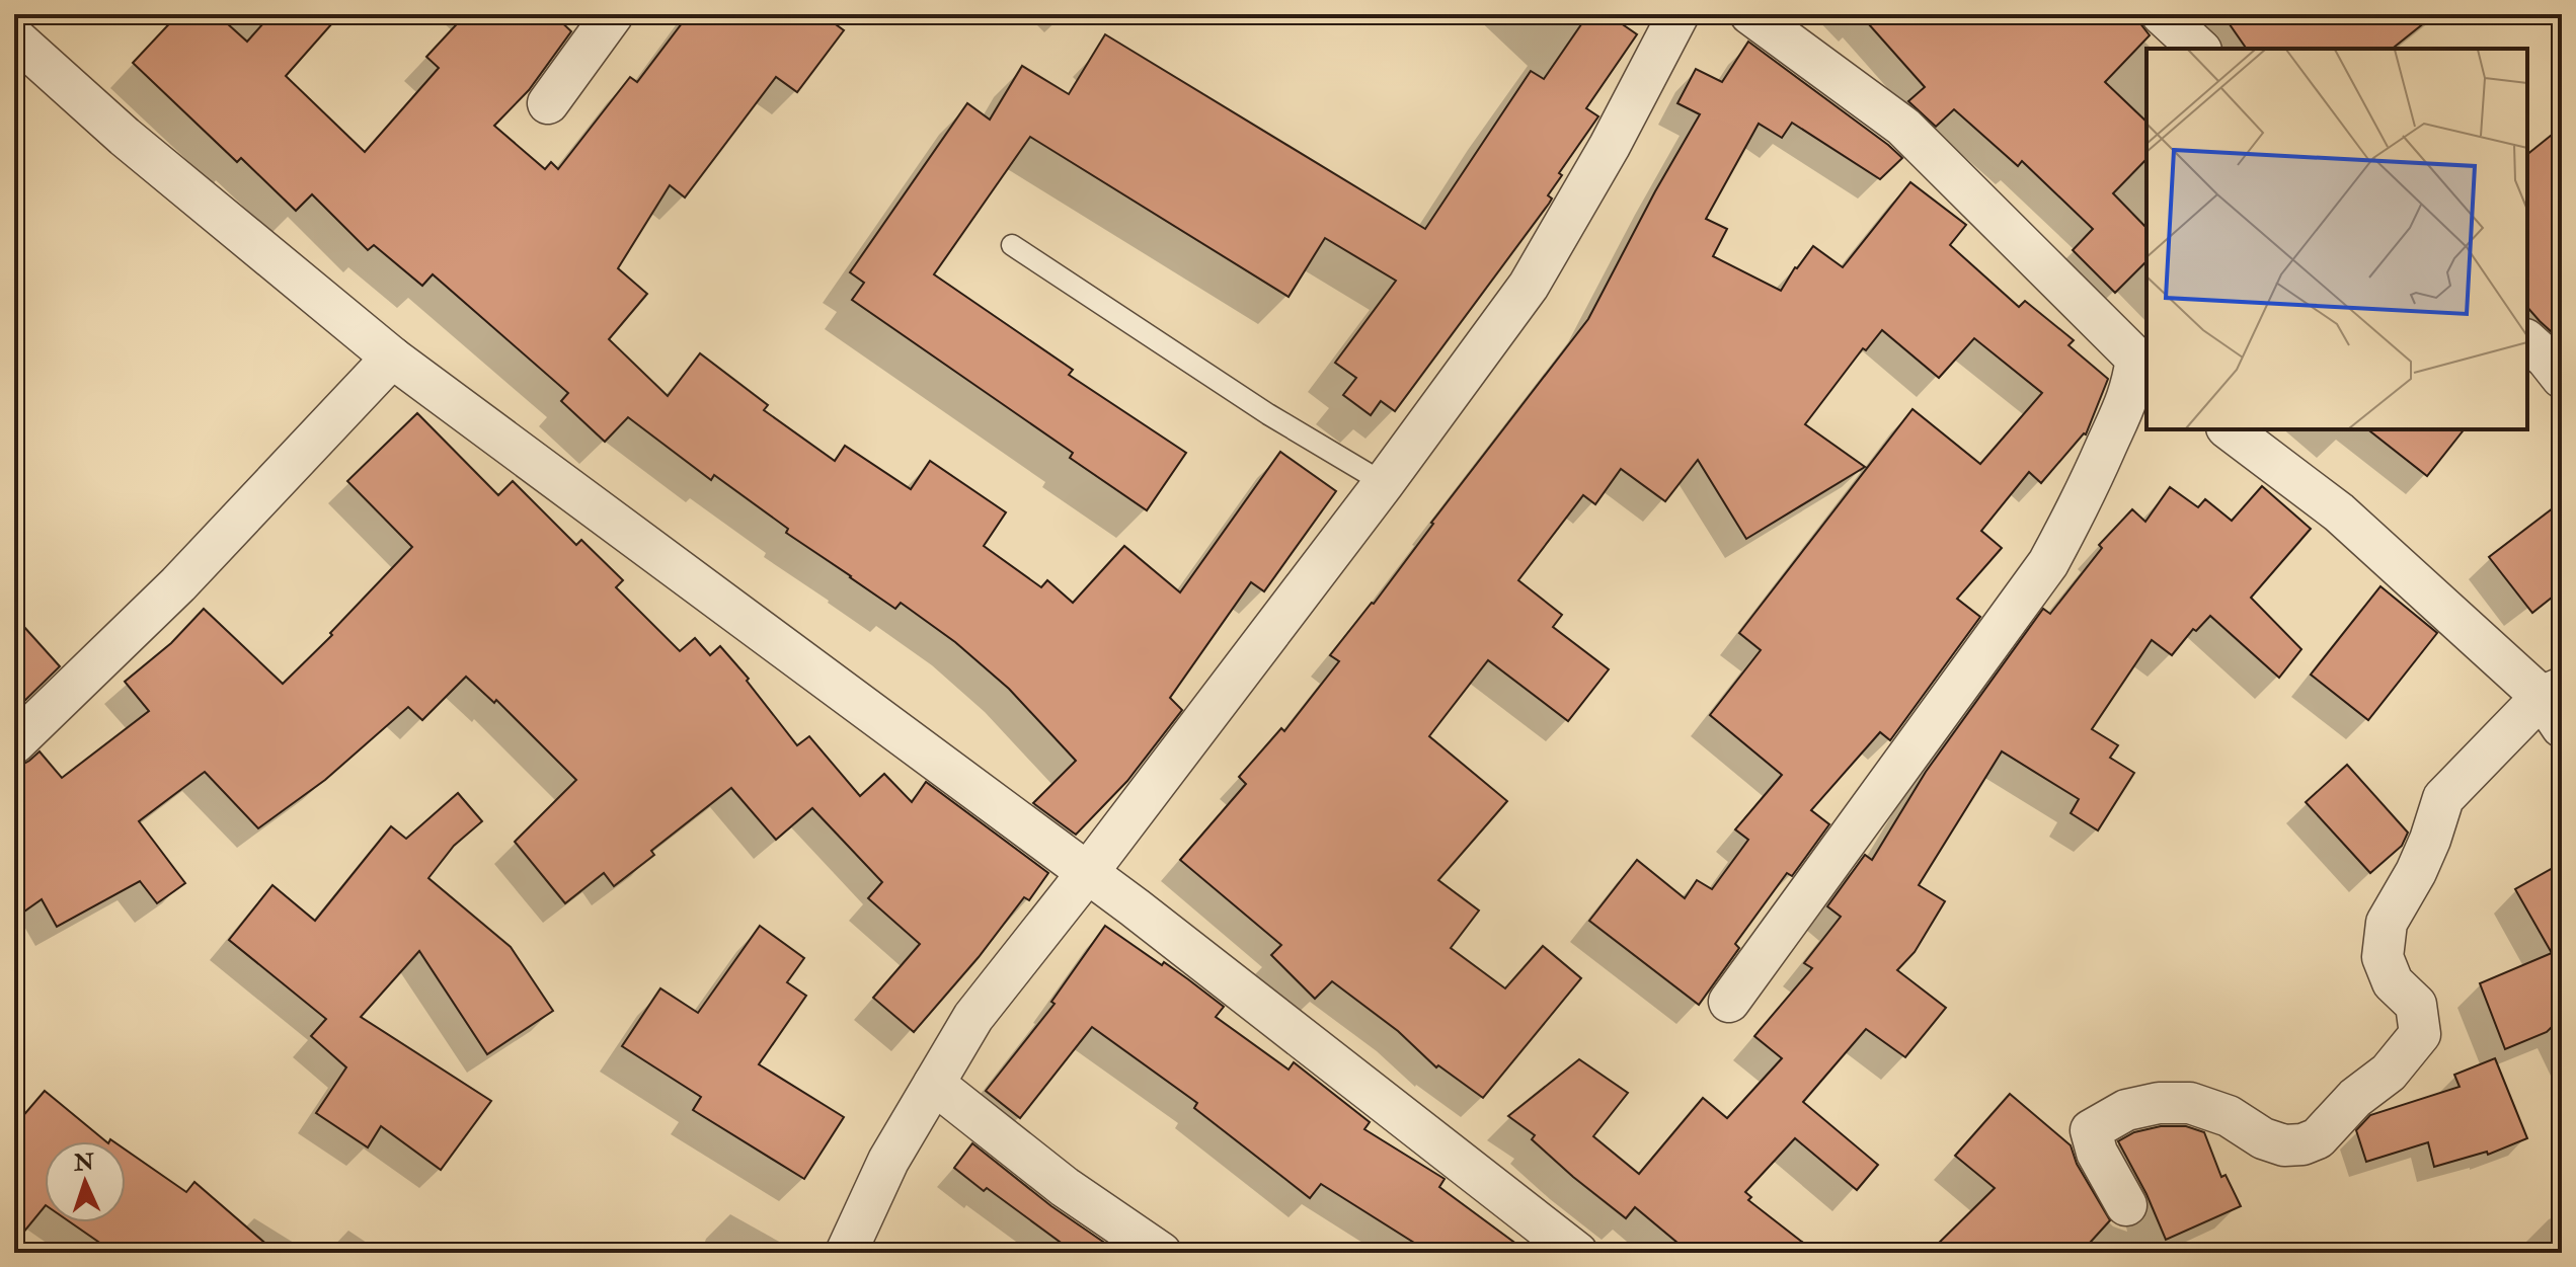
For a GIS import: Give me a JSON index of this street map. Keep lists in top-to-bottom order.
{
  "north": "top"
}
